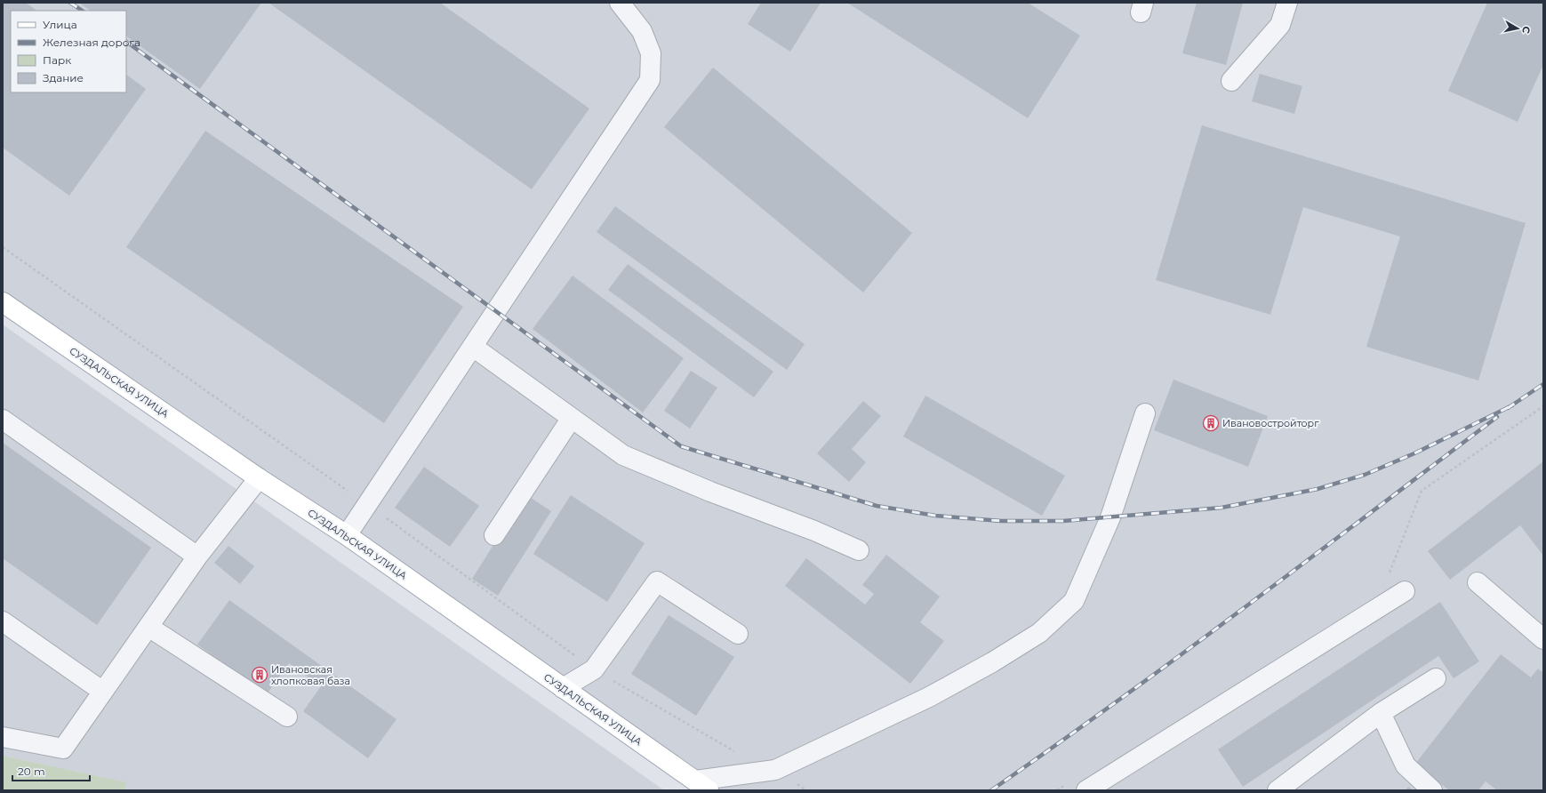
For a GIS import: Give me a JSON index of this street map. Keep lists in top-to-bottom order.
{
  "streets": {
    "main road": ["СУЗДАЛЬСКАЯ УЛИЦА"]
  },
  "places": {
    "building": ["Ивановостройторг", "Ивановская хлопковая база"]
  },
  "legend": [
    "Улица",
    "Железная дорога",
    "Парк",
    "Здание"
  ],
  "scale_bar": "20 m",
  "north": "right"
}
